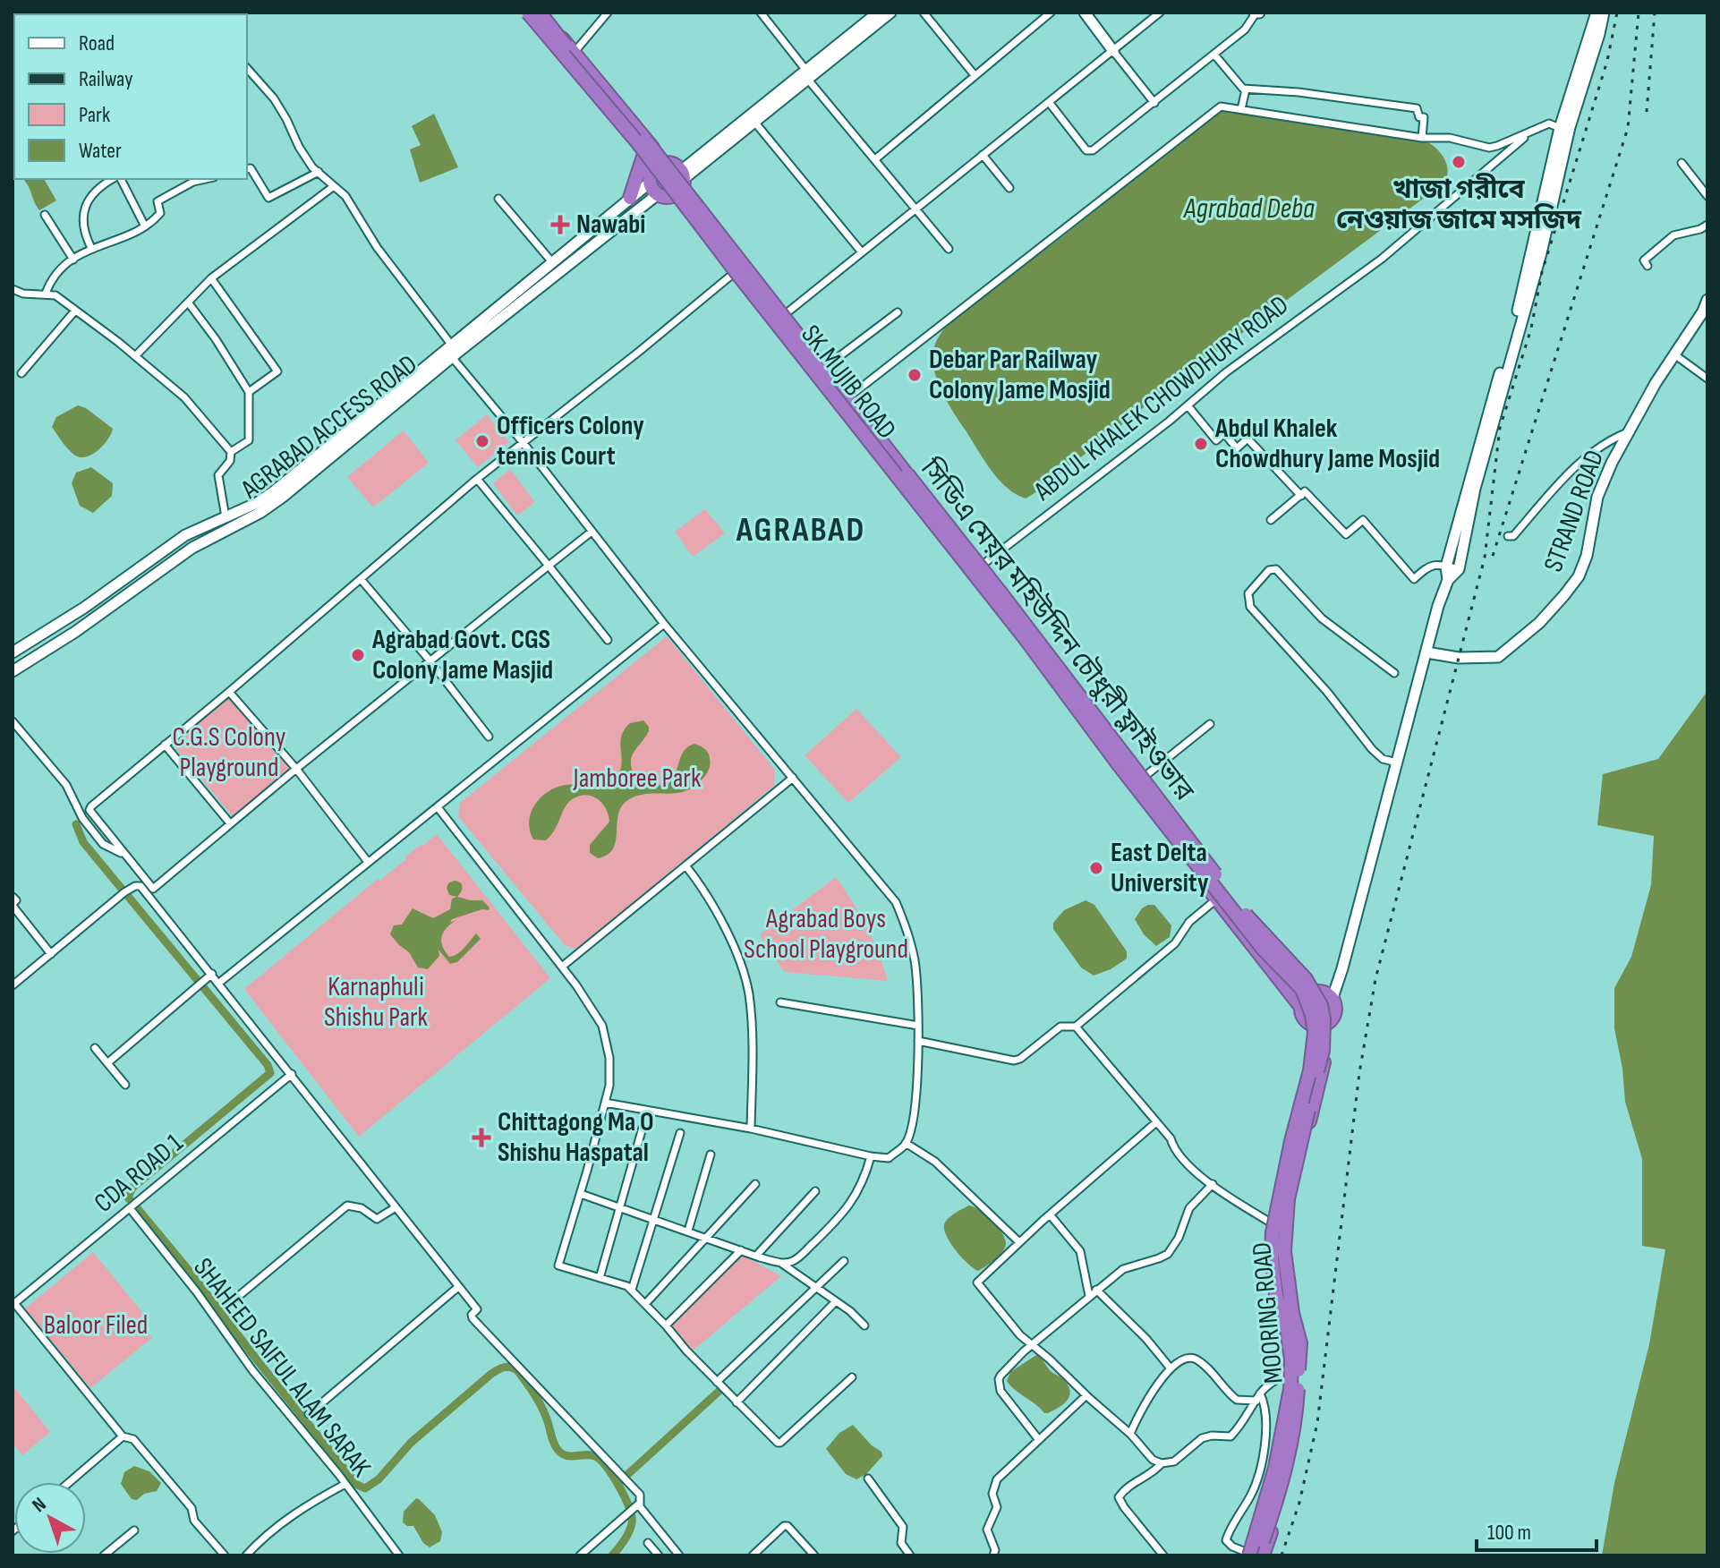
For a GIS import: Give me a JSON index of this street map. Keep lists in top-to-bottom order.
{
  "streets": {
    "highway": ["SK.MUJIB ROAD", "সিডিএ মেয়র মহিউদ্দিন চৌধুরী ফ্লাইওভার", "MOORING ROAD"],
    "main road": ["AGRABAD ACCESS ROAD", "STRAND ROAD"],
    "street": ["ABDUL KHALEK CHOWDHURY ROAD", "CDA ROAD 1", "SHAHEED SAIFUL ALAM SARAK"]
  },
  "crossings": [
    ["SK.MUJIB ROAD", "ABDUL KHALEK CHOWDHURY ROAD"],
    ["SK.MUJIB ROAD", "MOORING ROAD"],
    ["সিডিএ মেয়র মহিউদ্দিন চৌধুরী ফ্লাইওভার", "MOORING ROAD"],
    ["CDA ROAD 1", "SHAHEED SAIFUL ALAM SARAK"]
  ],
  "districts": ["AGRABAD"],
  "water": ["Agrabad Deba"],
  "parks": [
    "C.G.S Colony Playground",
    "Jamboree Park",
    "Agrabad Boys School Playground",
    "Karnaphuli Shishu Park",
    "Baloor Filed"
  ],
  "places": {
    "other": [
      "খাজা গরীবে নেওয়াজ জামে মসজিদ",
      "Debar Par Railway Colony Jame Mosjid",
      "Officers Colony tennis Court",
      "Abdul Khalek Chowdhury Jame Mosjid",
      "Agrabad Govt. CGS Colony Jame Masjid",
      "East Delta University"
    ],
    "health": ["Nawabi", "Chittagong Ma O Shishu Haspatal"]
  },
  "legend": [
    "Road",
    "Railway",
    "Park",
    "Water"
  ],
  "scale_bar": "100 m",
  "north": "top left"
}
